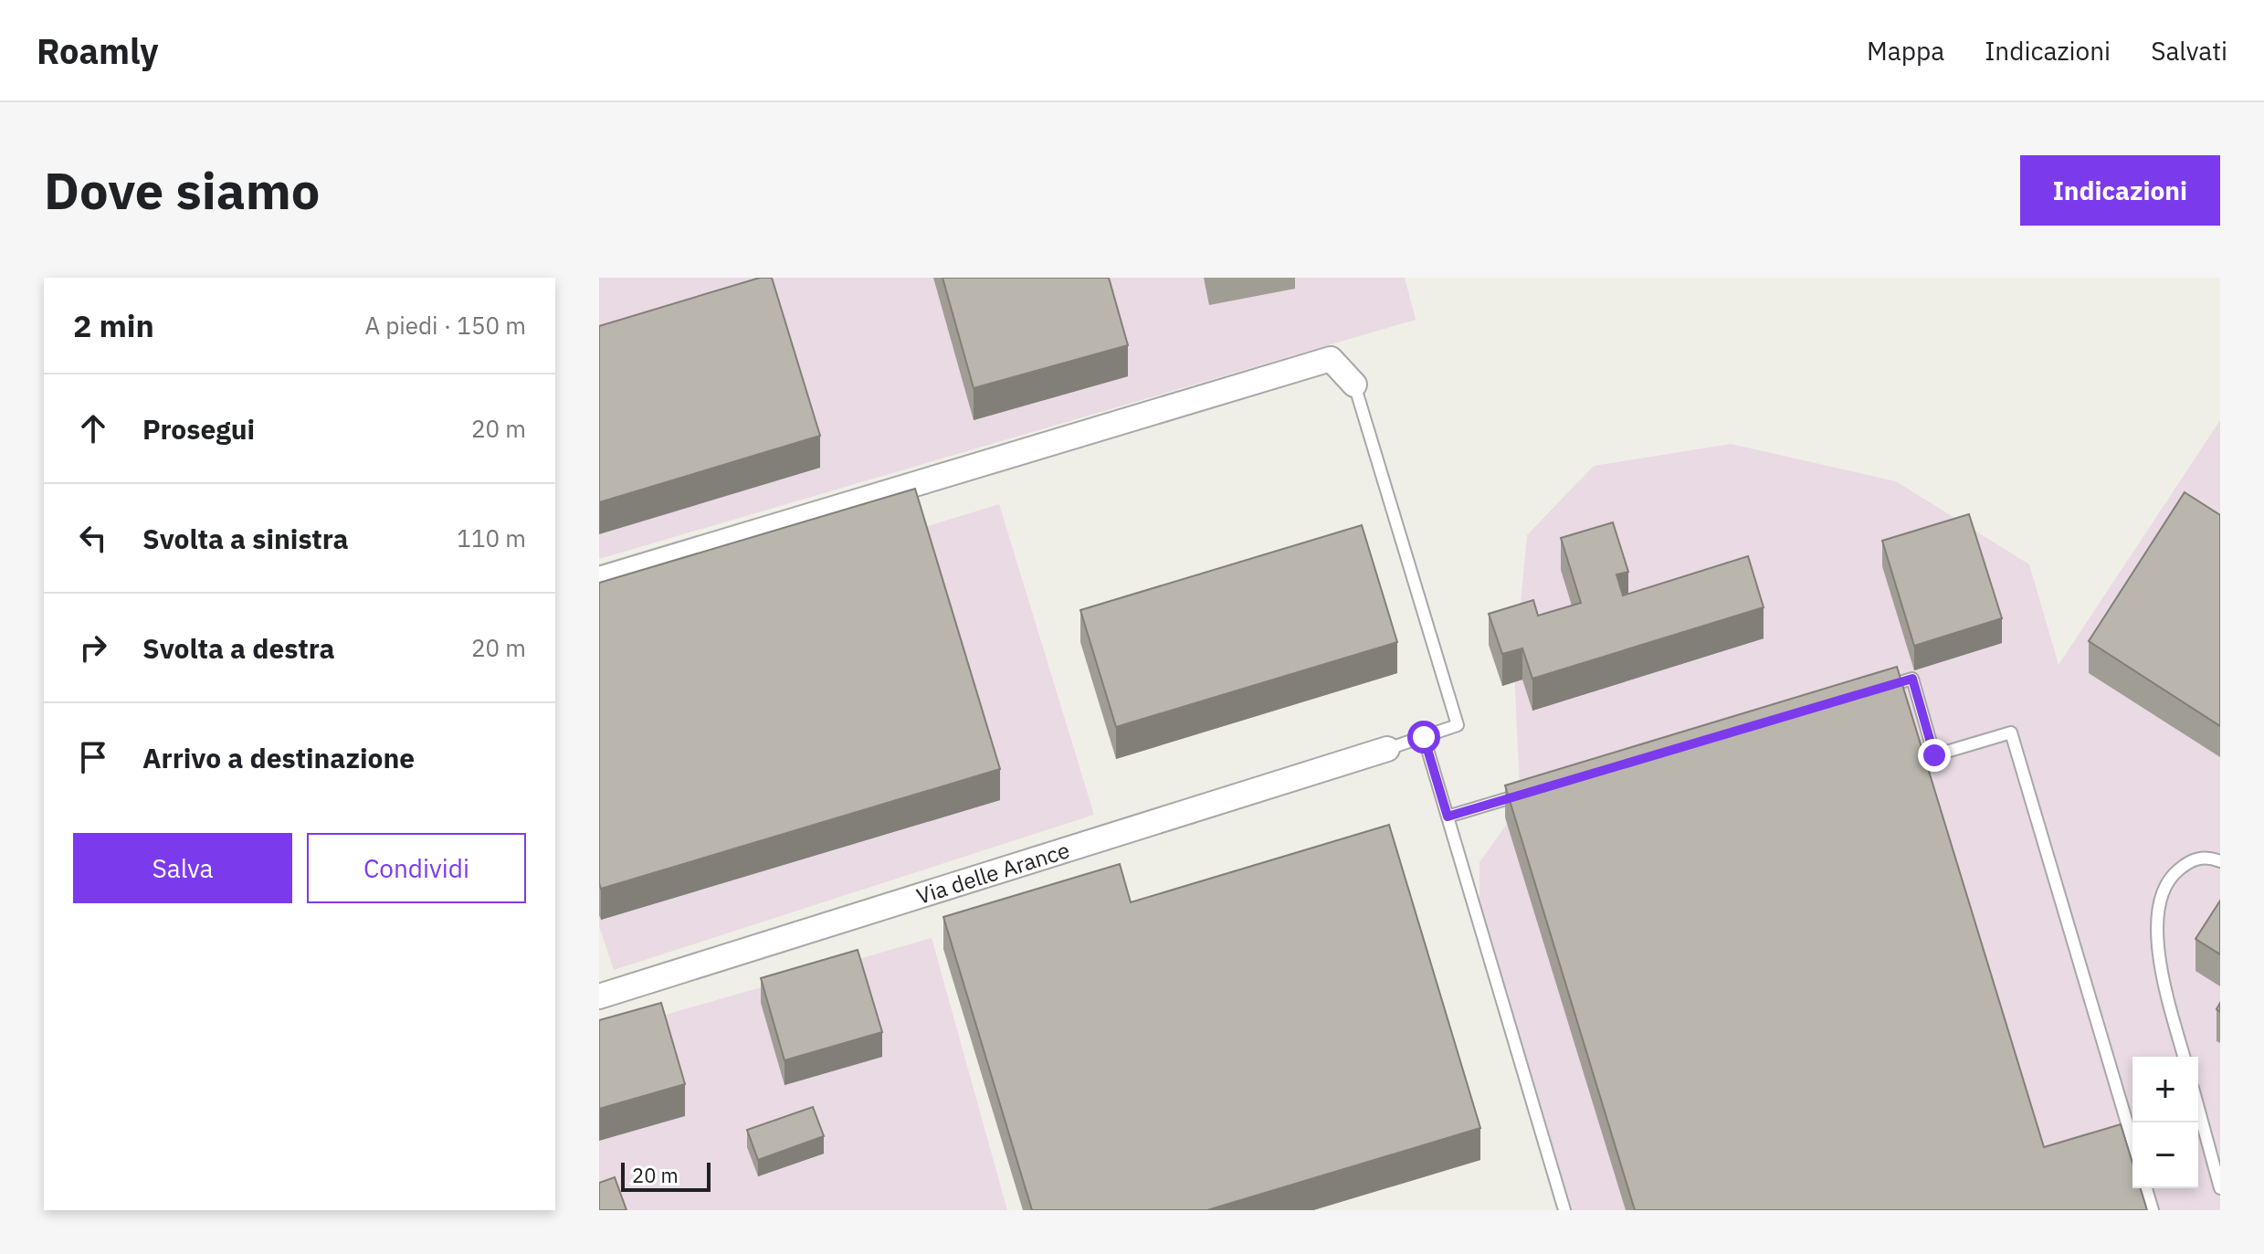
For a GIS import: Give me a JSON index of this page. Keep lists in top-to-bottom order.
{
  "streets": {
    "street": ["Via delle Arance"]
  },
  "scale_bar": "20 m",
  "page": {
    "header": "Roamly",
    "nav": ["Mappa", "Indicazioni", "Salvati"],
    "buttons": [
      "Indicazioni",
      ["Salva", "Condividi"]
    ],
    "title": "Dove siamo",
    "heading": ["2 min", "A piedi · 150 m"],
    "list": [
      ["Prosegui", "20 m"],
      ["Svolta a sinistra", "110 m"],
      ["Svolta a destra", "20 m"],
      "Arrivo a destinazione"
    ],
    "map_buttons": ["+", "−"],
    "scale": "20 m"
  }
}
